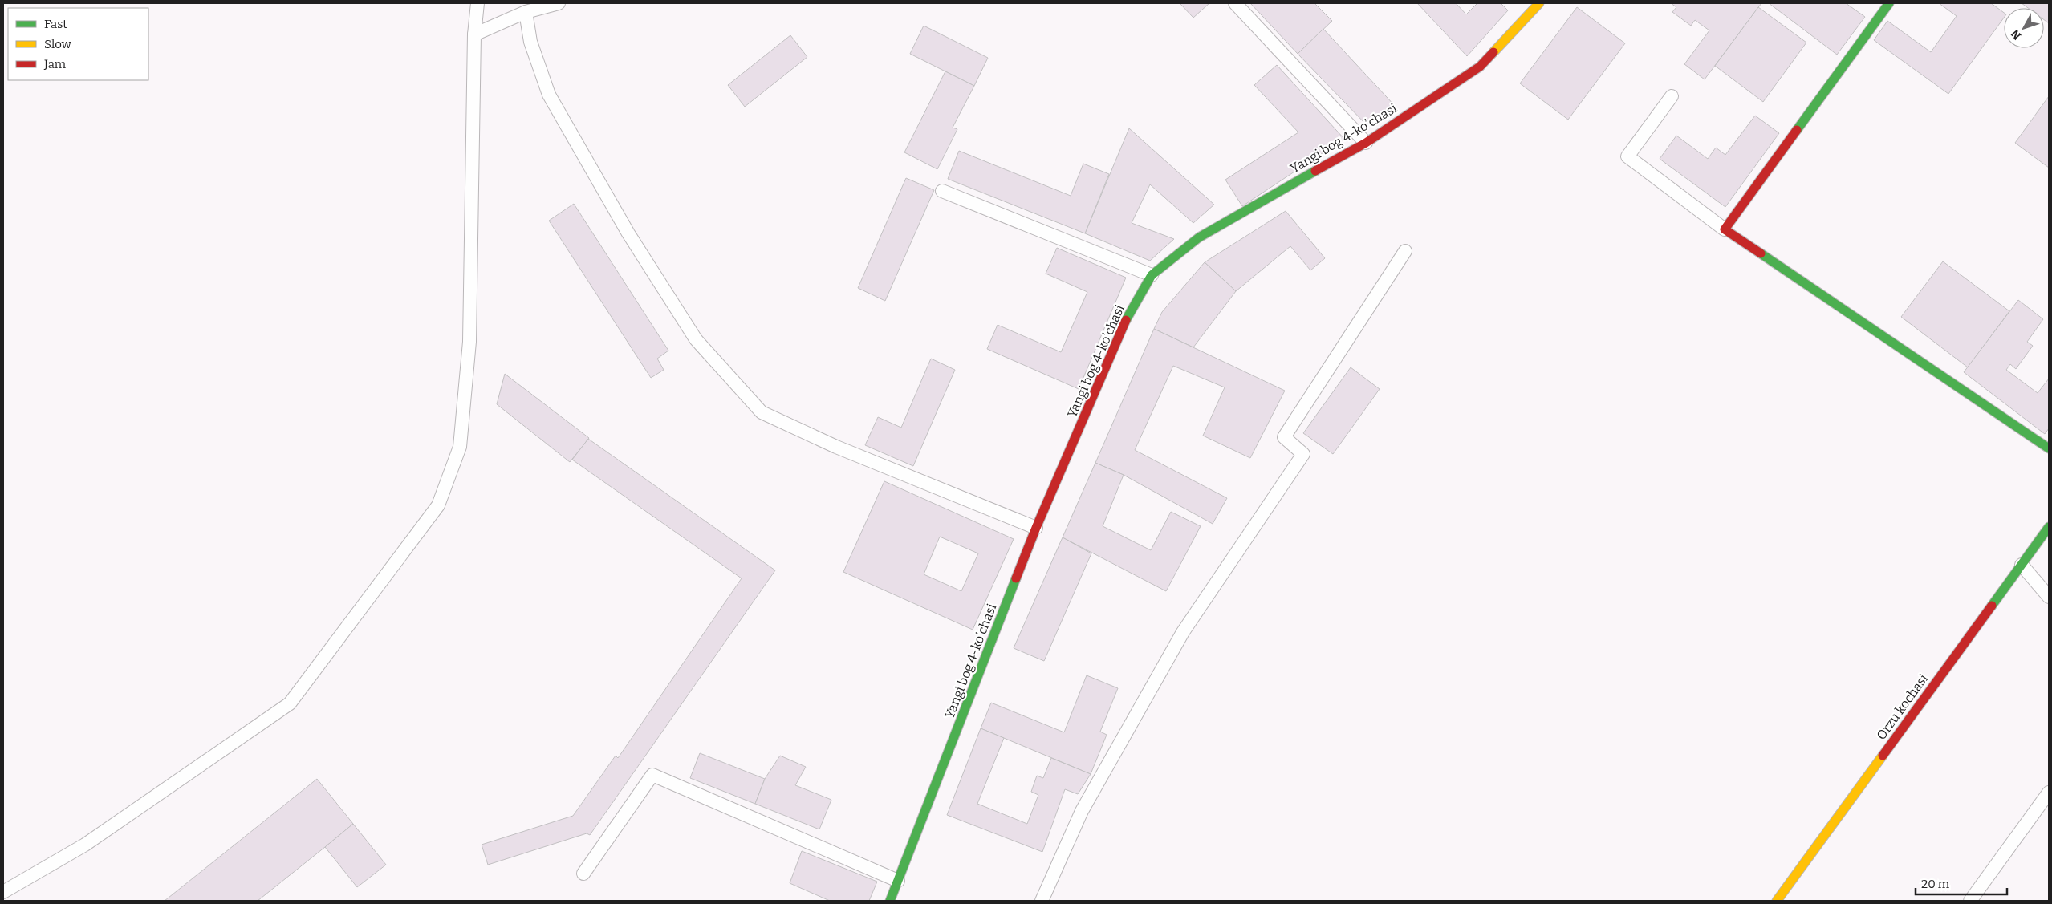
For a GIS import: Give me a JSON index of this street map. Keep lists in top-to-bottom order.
{
  "streets": {
    "street": ["Yangi bog 4-koʼchasi", "Orzu kochasi"]
  },
  "legend": ["Fast", "Slow", "Jam"],
  "scale_bar": "20 m",
  "north": "bottom left"
}
